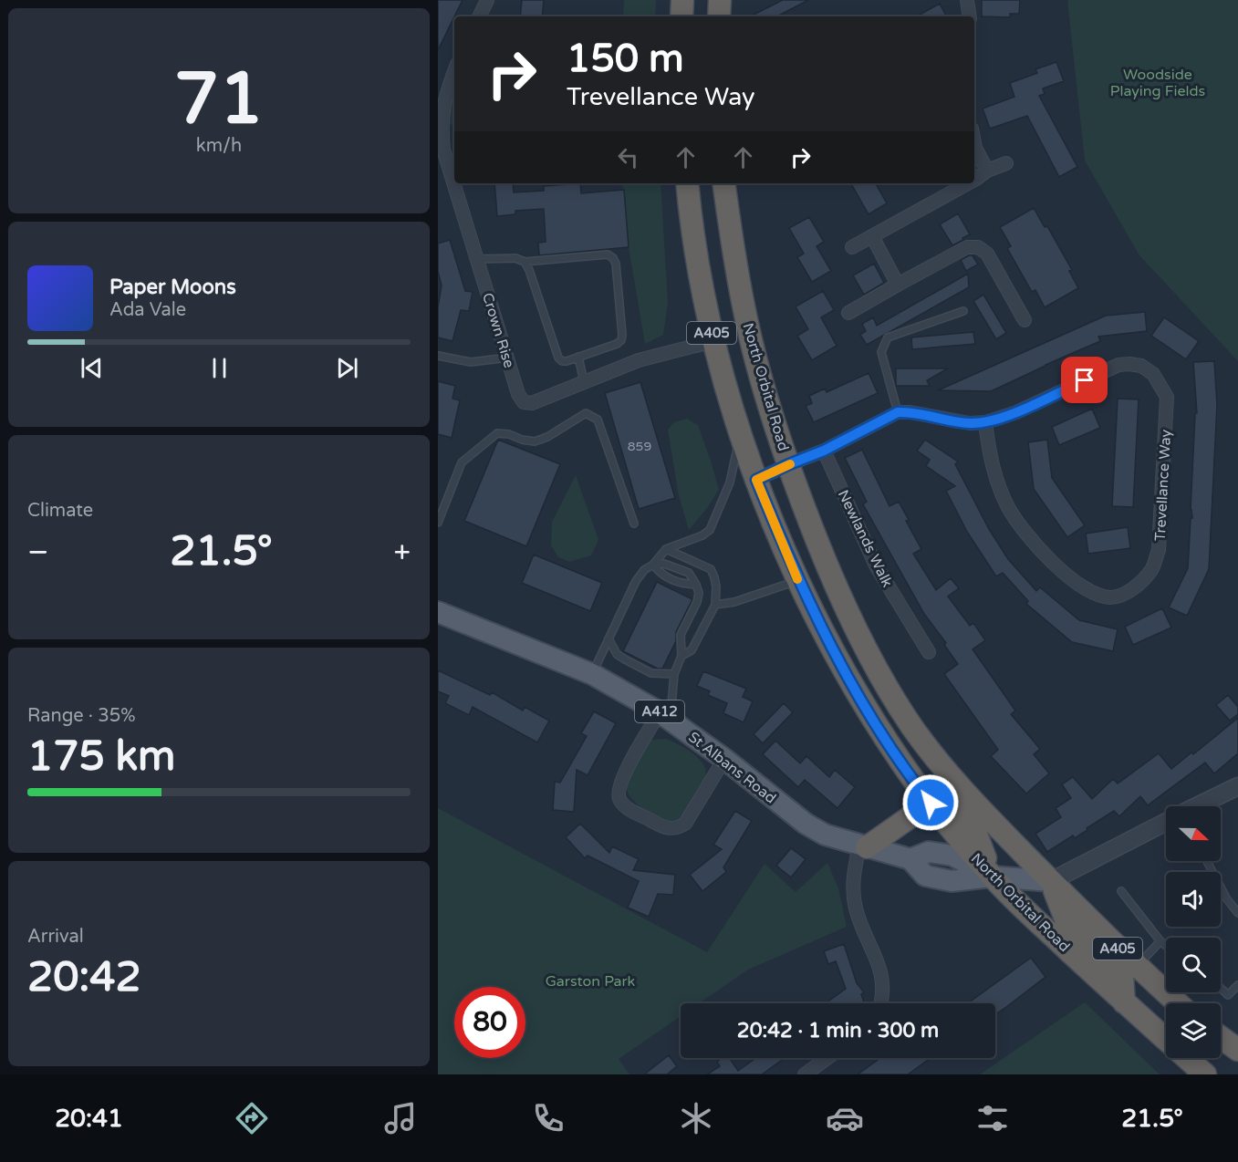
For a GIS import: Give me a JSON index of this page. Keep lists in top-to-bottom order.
{
  "streets": {
    "highway": ["A405", "North Orbital Road"],
    "main road": ["A412", "St Albans Road"],
    "street": ["Crown Rise", "Trevellance Way", "Newlands Walk"]
  },
  "crossings": [
    ["Crown Rise", "North Orbital Road"],
    ["North Orbital Road", "St Albans Road"]
  ],
  "parks": ["Woodside Playing Fields", "Garston Park"],
  "house_numbers": ["859"],
  "north": "right",
  "page": {
    "tile": [
      ["71", "km/h"],
      "Climate",
      ["Range · 35%", "175 km"],
      ["Arrival", "20:42"]
    ],
    "turn": ["150 m", "Trevellance Way"],
    "song": ["Paper Moons", "Ada Vale"],
    "heat": ["−", "21.5°", "+"],
    "limit": "80",
    "trip": "20:42 · 1 min · 300 m",
    "tabs": ["20:41", "21.5°"]
  }
}
